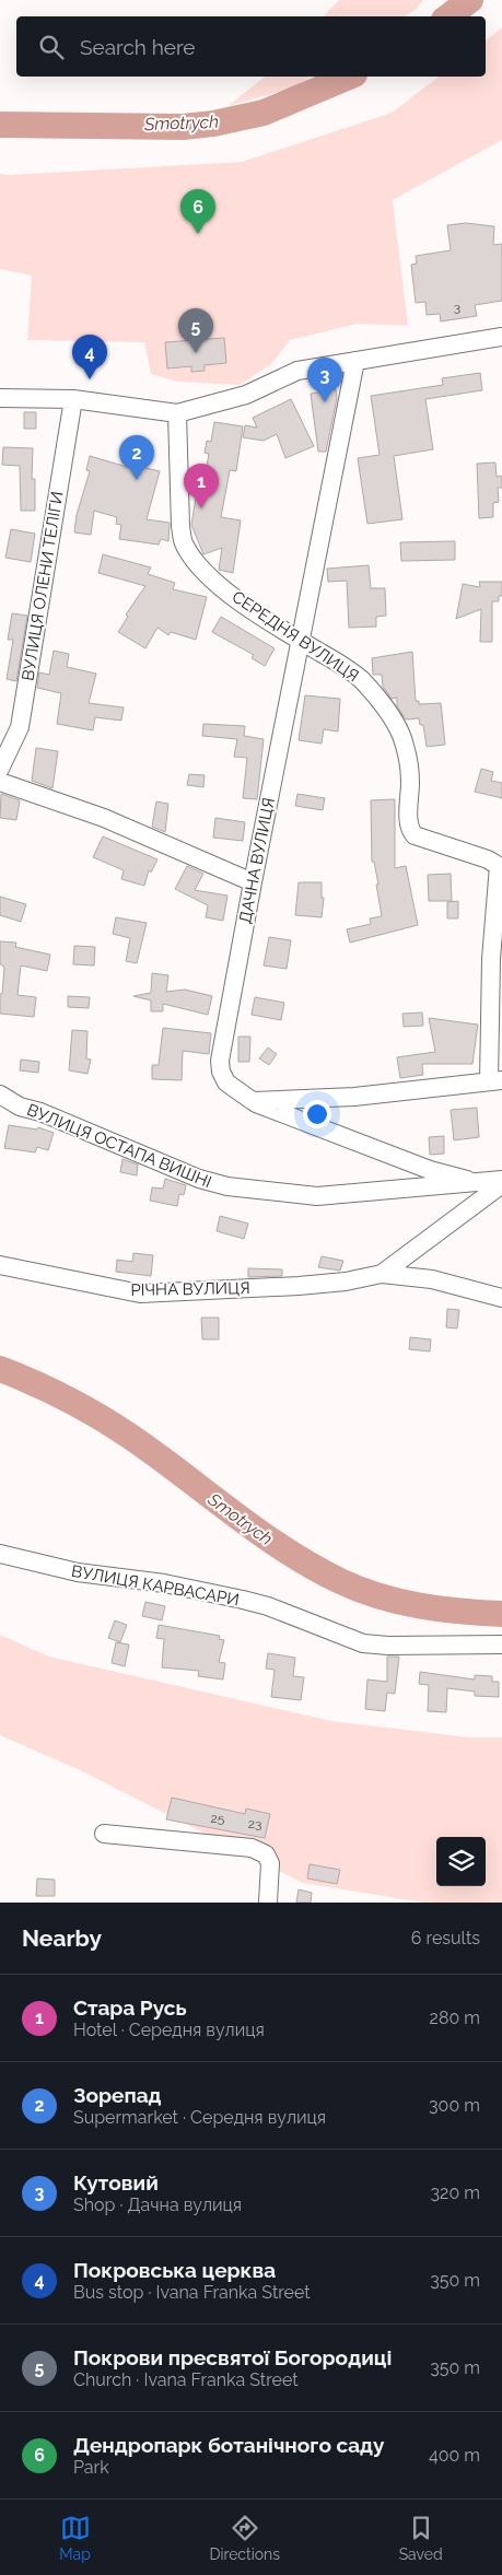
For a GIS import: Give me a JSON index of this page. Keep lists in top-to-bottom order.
{
  "streets": {
    "street": [
      "ВУЛИЦЯ ОЛЕНИ ТЕЛІГИ",
      "СЕРЕДНЯ ВУЛИЦЯ",
      "ДАЧНА ВУЛИЦЯ",
      "ВУЛИЦЯ ОСТАПА ВИШНІ",
      "РІЧНА ВУЛИЦЯ",
      "ВУЛИЦЯ КАРВАСАРИ"
    ]
  },
  "crossings": [
    ["СЕРЕДНЯ ВУЛИЦЯ", "ДАЧНА ВУЛИЦЯ"],
    ["ДАЧНА ВУЛИЦЯ", "ВУЛИЦЯ ОСТАПА ВИШНІ"],
    ["ВУЛИЦЯ ОСТАПА ВИШНІ", "РІЧНА ВУЛИЦЯ"]
  ],
  "water": ["Smotrych"],
  "house_numbers": ["3", "25", "23"],
  "page": {
    "search": "Search here",
    "pins": [
      "6",
      "5",
      "4",
      "3",
      "2",
      "1"
    ],
    "heading": ["Nearby", "6 results"],
    "list": [
      {
        "mark": "1",
        "name": "Стара Русь",
        "note": "Hotel · Середня вулиця",
        "value": "280 m"
      },
      {
        "mark": "2",
        "name": "Зорепад",
        "note": "Supermarket · Середня вулиця",
        "value": "300 m"
      },
      {
        "mark": "3",
        "name": "Кутовий",
        "note": "Shop · Дачна вулиця",
        "value": "320 m"
      },
      {
        "mark": "4",
        "name": "Покровська церква",
        "note": "Bus stop · Ivana Franka Street",
        "value": "350 m"
      },
      {
        "mark": "5",
        "name": "Покрови пресвятої Богородиці",
        "note": "Church · Ivana Franka Street",
        "value": "350 m"
      },
      {
        "mark": "6",
        "name": "Дендропарк ботанічного саду",
        "note": "Park",
        "value": "400 m"
      }
    ],
    "nav": ["Map", "Directions", "Saved"]
  }
}
